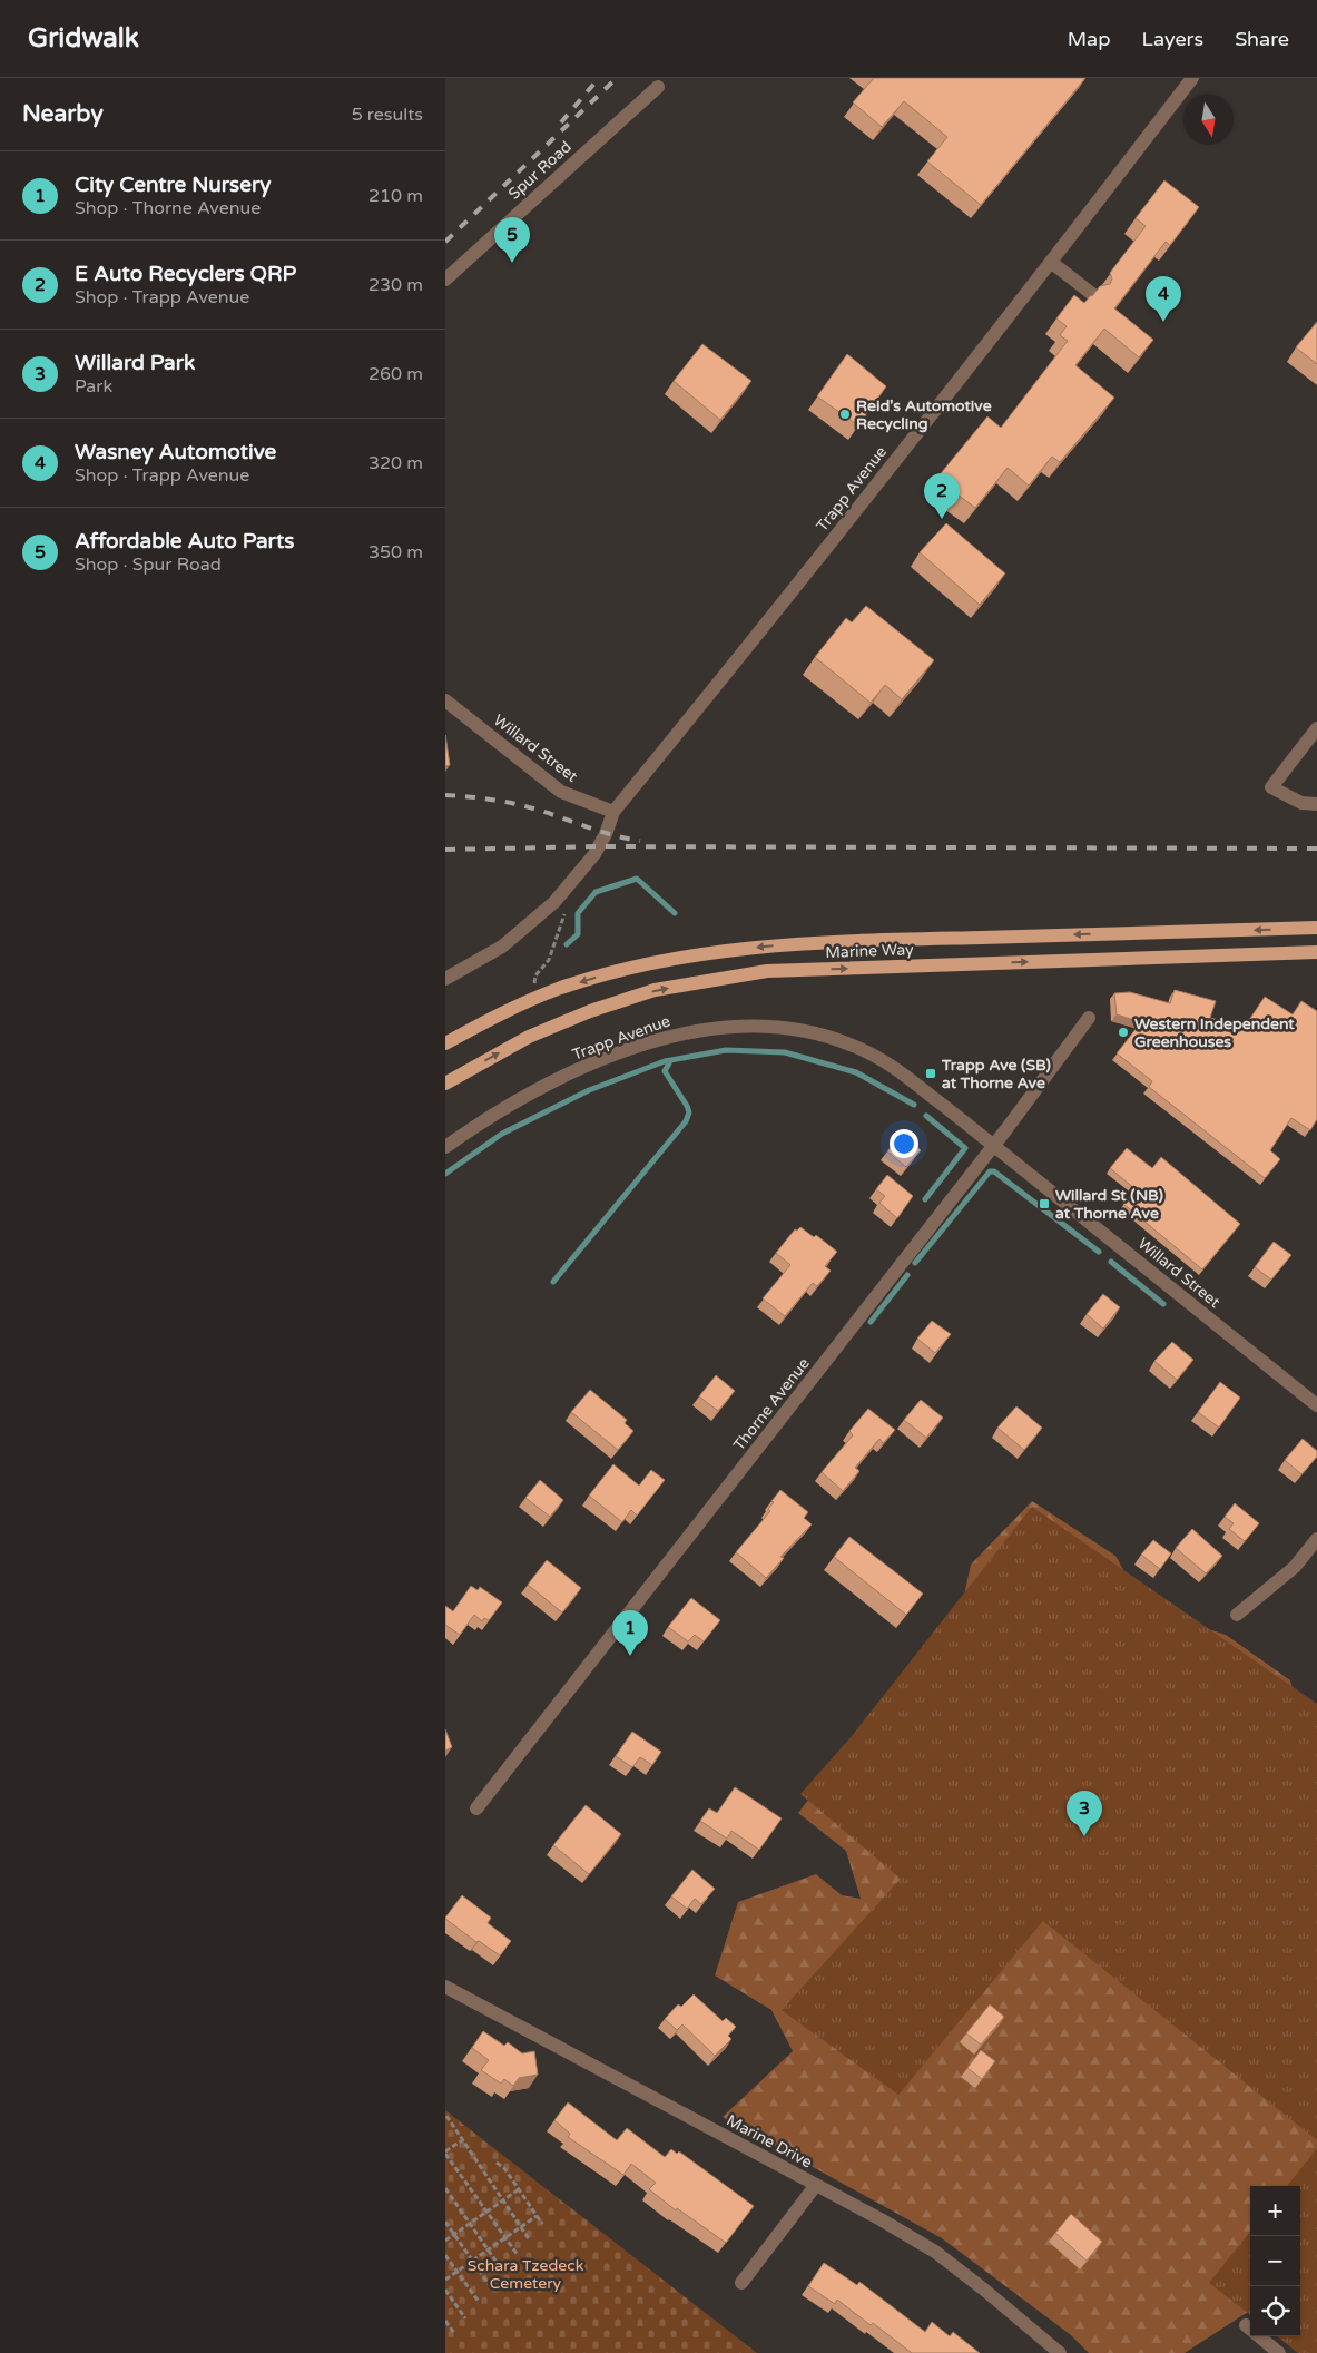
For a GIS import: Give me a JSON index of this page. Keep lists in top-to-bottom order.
{
  "streets": {
    "main road": ["Marine Way"],
    "street": [
      "Spur Road",
      "Trapp Avenue",
      "Willard Street",
      "Thorne Avenue",
      "Marine Drive"
    ]
  },
  "crossings": [
    ["Trapp Avenue", "Willard Street"],
    ["Trapp Avenue", "Thorne Avenue"],
    ["Willard Street", "Thorne Avenue"]
  ],
  "parks": ["Schara Tzedeck Cemetery"],
  "places": {
    "other": ["Reid's Automotive Recycling", "Western Independent Greenhouses"],
    "transit": ["Trapp Ave (SB) at Thorne Ave", "Willard St (NB) at Thorne Ave"]
  },
  "north": "bottom",
  "page": {
    "header": "Gridwalk",
    "nav": ["Map", "Layers", "Share"],
    "heading": ["Nearby", "5 results"],
    "list": [
      {
        "mark": "1",
        "name": "City Centre Nursery",
        "note": "Shop · Thorne Avenue",
        "value": "210 m"
      },
      {
        "mark": "2",
        "name": "E Auto Recyclers QRP",
        "note": "Shop · Trapp Avenue",
        "value": "230 m"
      },
      {
        "mark": "3",
        "name": "Willard Park",
        "note": "Park",
        "value": "260 m"
      },
      {
        "mark": "4",
        "name": "Wasney Automotive",
        "note": "Shop · Trapp Avenue",
        "value": "320 m"
      },
      {
        "mark": "5",
        "name": "Affordable Auto Parts",
        "note": "Shop · Spur Road",
        "value": "350 m"
      }
    ],
    "pins": [
      "5",
      "4",
      "2",
      "1",
      "3"
    ],
    "map_buttons": ["+", "−"]
  }
}
